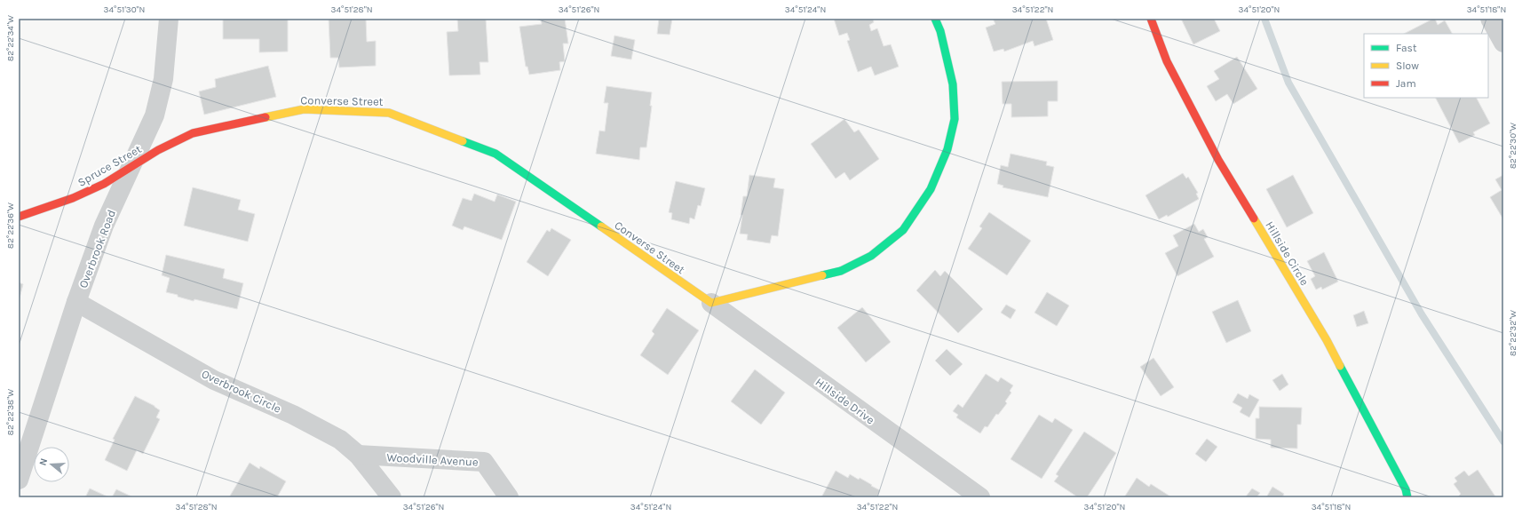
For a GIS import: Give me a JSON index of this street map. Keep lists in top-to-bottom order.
{
  "streets": {
    "street": [
      "Converse Street",
      "Spruce Street",
      "Overbrook Road",
      "Hillside Circle",
      "Overbrook Circle",
      "Hillside Drive",
      "Woodville Avenue"
    ]
  },
  "crossings": [
    ["Converse Street", "Spruce Street"],
    ["Converse Street", "Hillside Drive"],
    ["Spruce Street", "Overbrook Road"],
    ["Overbrook Road", "Overbrook Circle"],
    ["Overbrook Circle", "Woodville Avenue"]
  ],
  "legend": ["Fast", "Slow", "Jam"],
  "north": "left",
  "coordinates": [
    "34°51'30\"N",
    "34°51'28\"N",
    "34°51'26\"N",
    "34°51'24\"N",
    "34°51'22\"N",
    "34°51'20\"N",
    "34°51'18\"N",
    "82°22'34\"W",
    "82°22'30\"W",
    "82°22'36\"W",
    "82°22'32\"W",
    "82°22'38\"W"
  ]
}
